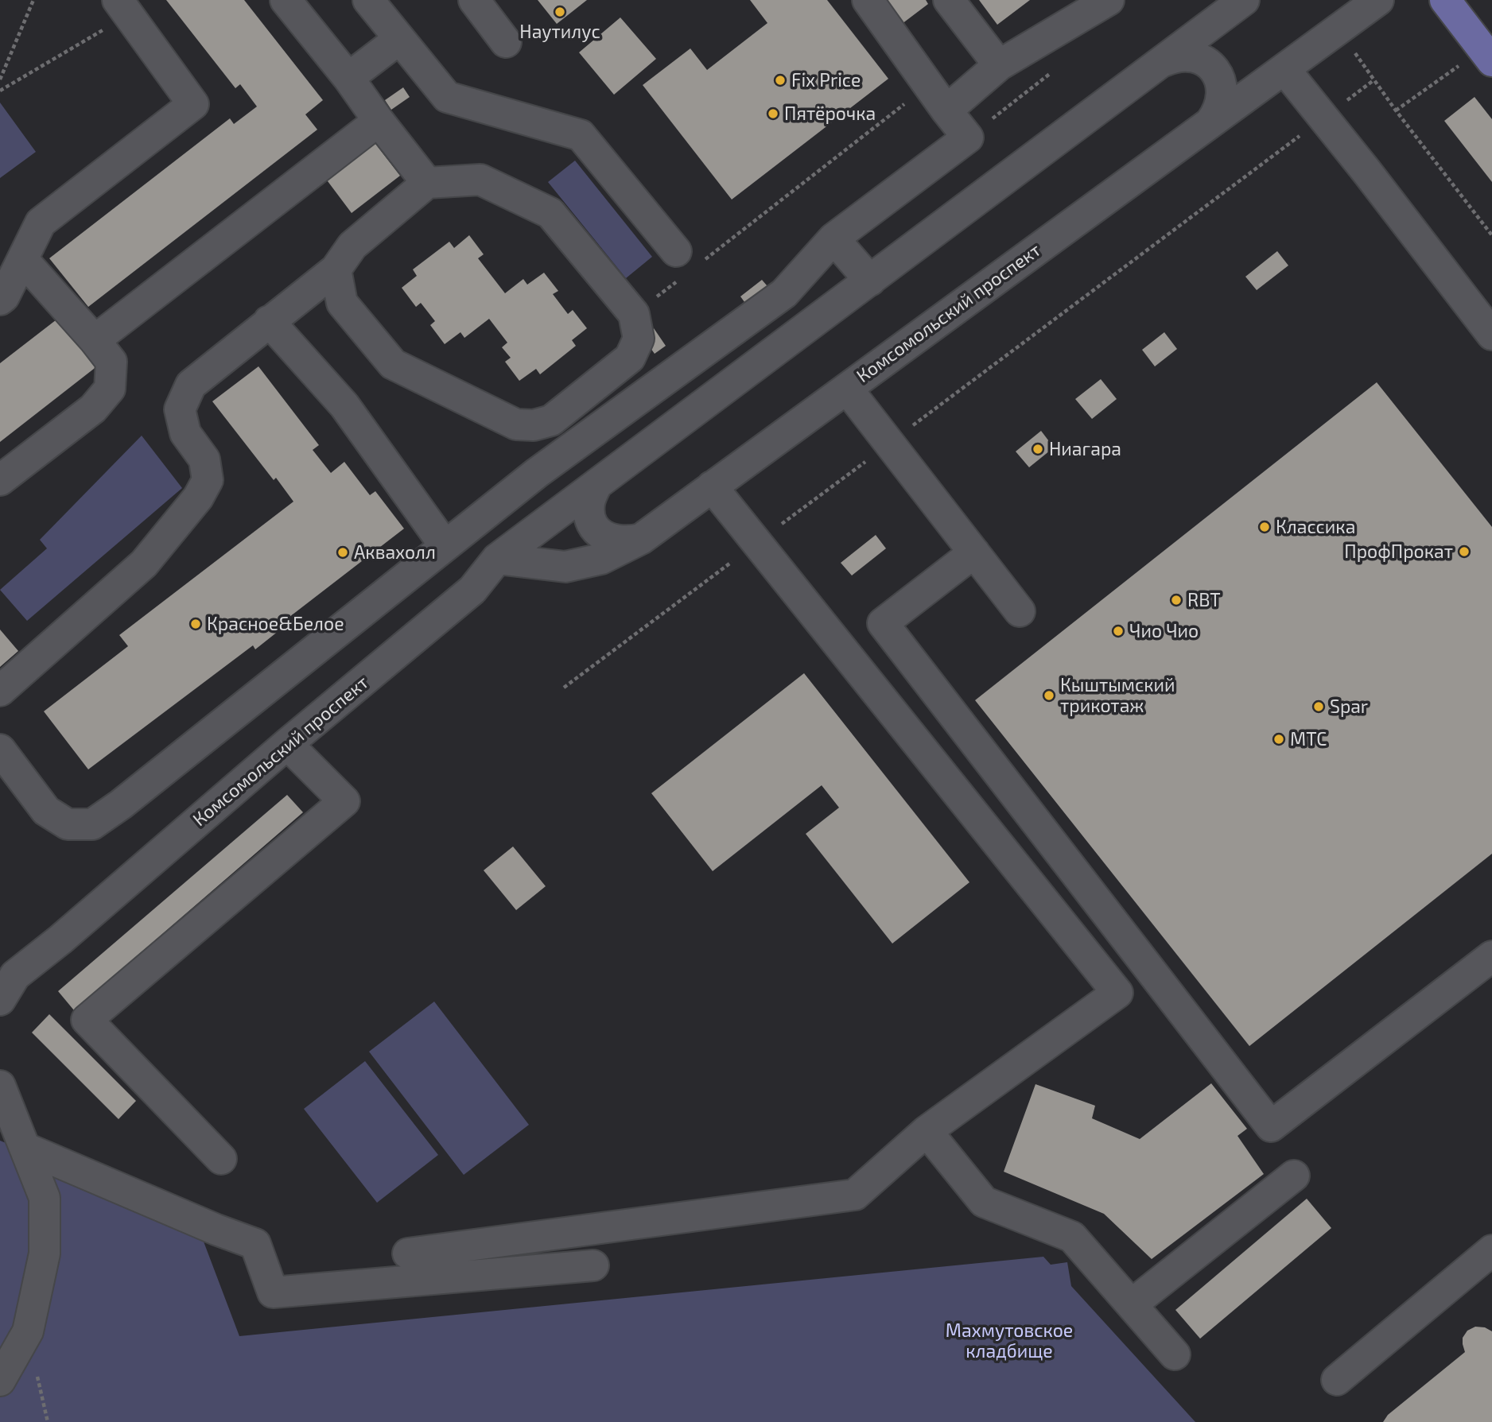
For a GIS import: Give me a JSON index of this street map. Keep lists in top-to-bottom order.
{
  "streets": {
    "street": ["Комсомольский проспект"]
  },
  "parks": ["Махмутовское кладбище"],
  "places": [
    "Наутилус",
    "Fix Price",
    "Пятёрочка",
    "Ниагара",
    "Классика",
    "ПрофПрокат",
    "Аквахолл",
    "RBT",
    "Красное&Белое",
    "Чио Чио",
    "Кыштымский трикотаж",
    "Spar",
    "МТС"
  ]
}
